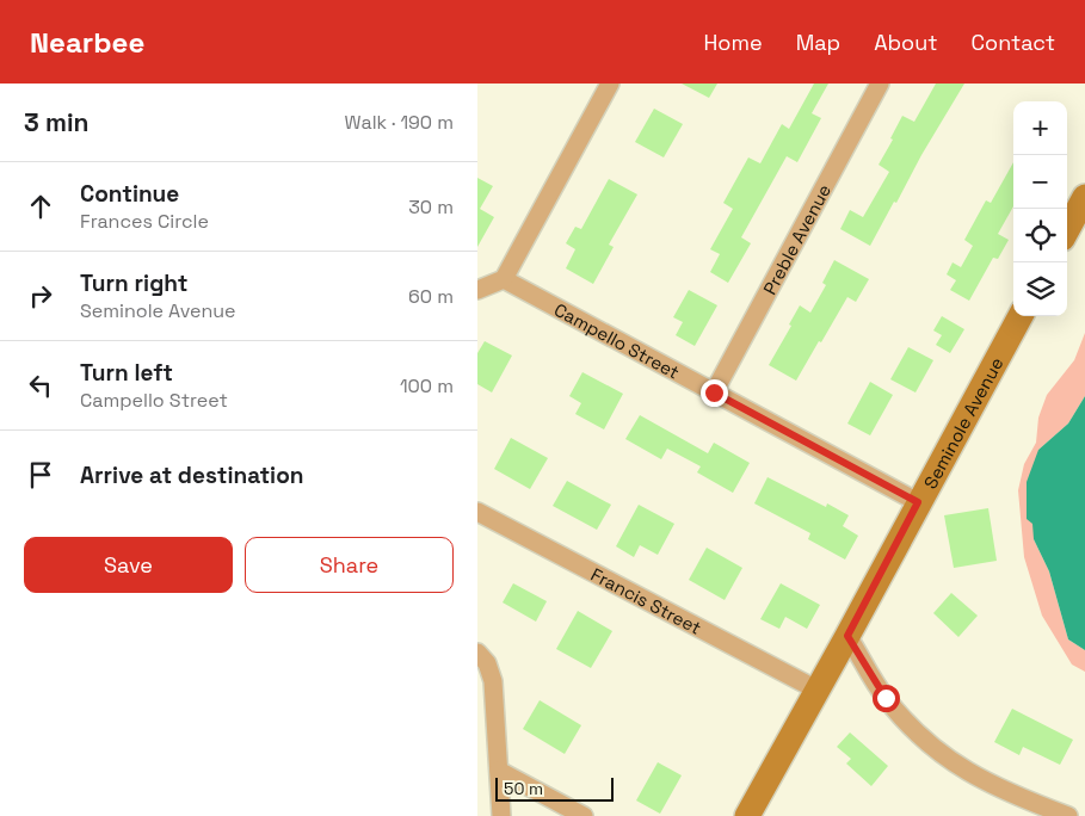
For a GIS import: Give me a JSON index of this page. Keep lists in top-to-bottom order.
{
  "streets": {
    "street": [
      "Preble Avenue",
      "Campello Street",
      "Seminole Avenue",
      "Francis Street"
    ]
  },
  "crossings": [
    ["Preble Avenue", "Campello Street"],
    ["Campello Street", "Seminole Avenue"],
    ["Seminole Avenue", "Francis Street"]
  ],
  "scale_bar": "50 m",
  "page": {
    "header": "Nearbee",
    "nav": [
      "Home",
      "Map",
      "About",
      "Contact"
    ],
    "heading": ["3 min", "Walk · 190 m"],
    "map_buttons": ["+", "−"],
    "list": [
      ["Continue", "Frances Circle", "30 m"],
      ["Turn right", "Seminole Avenue", "60 m"],
      ["Turn left", "Campello Street", "100 m"],
      "Arrive at destination"
    ],
    "buttons": ["Save", "Share"],
    "scale": "50 m"
  }
}
